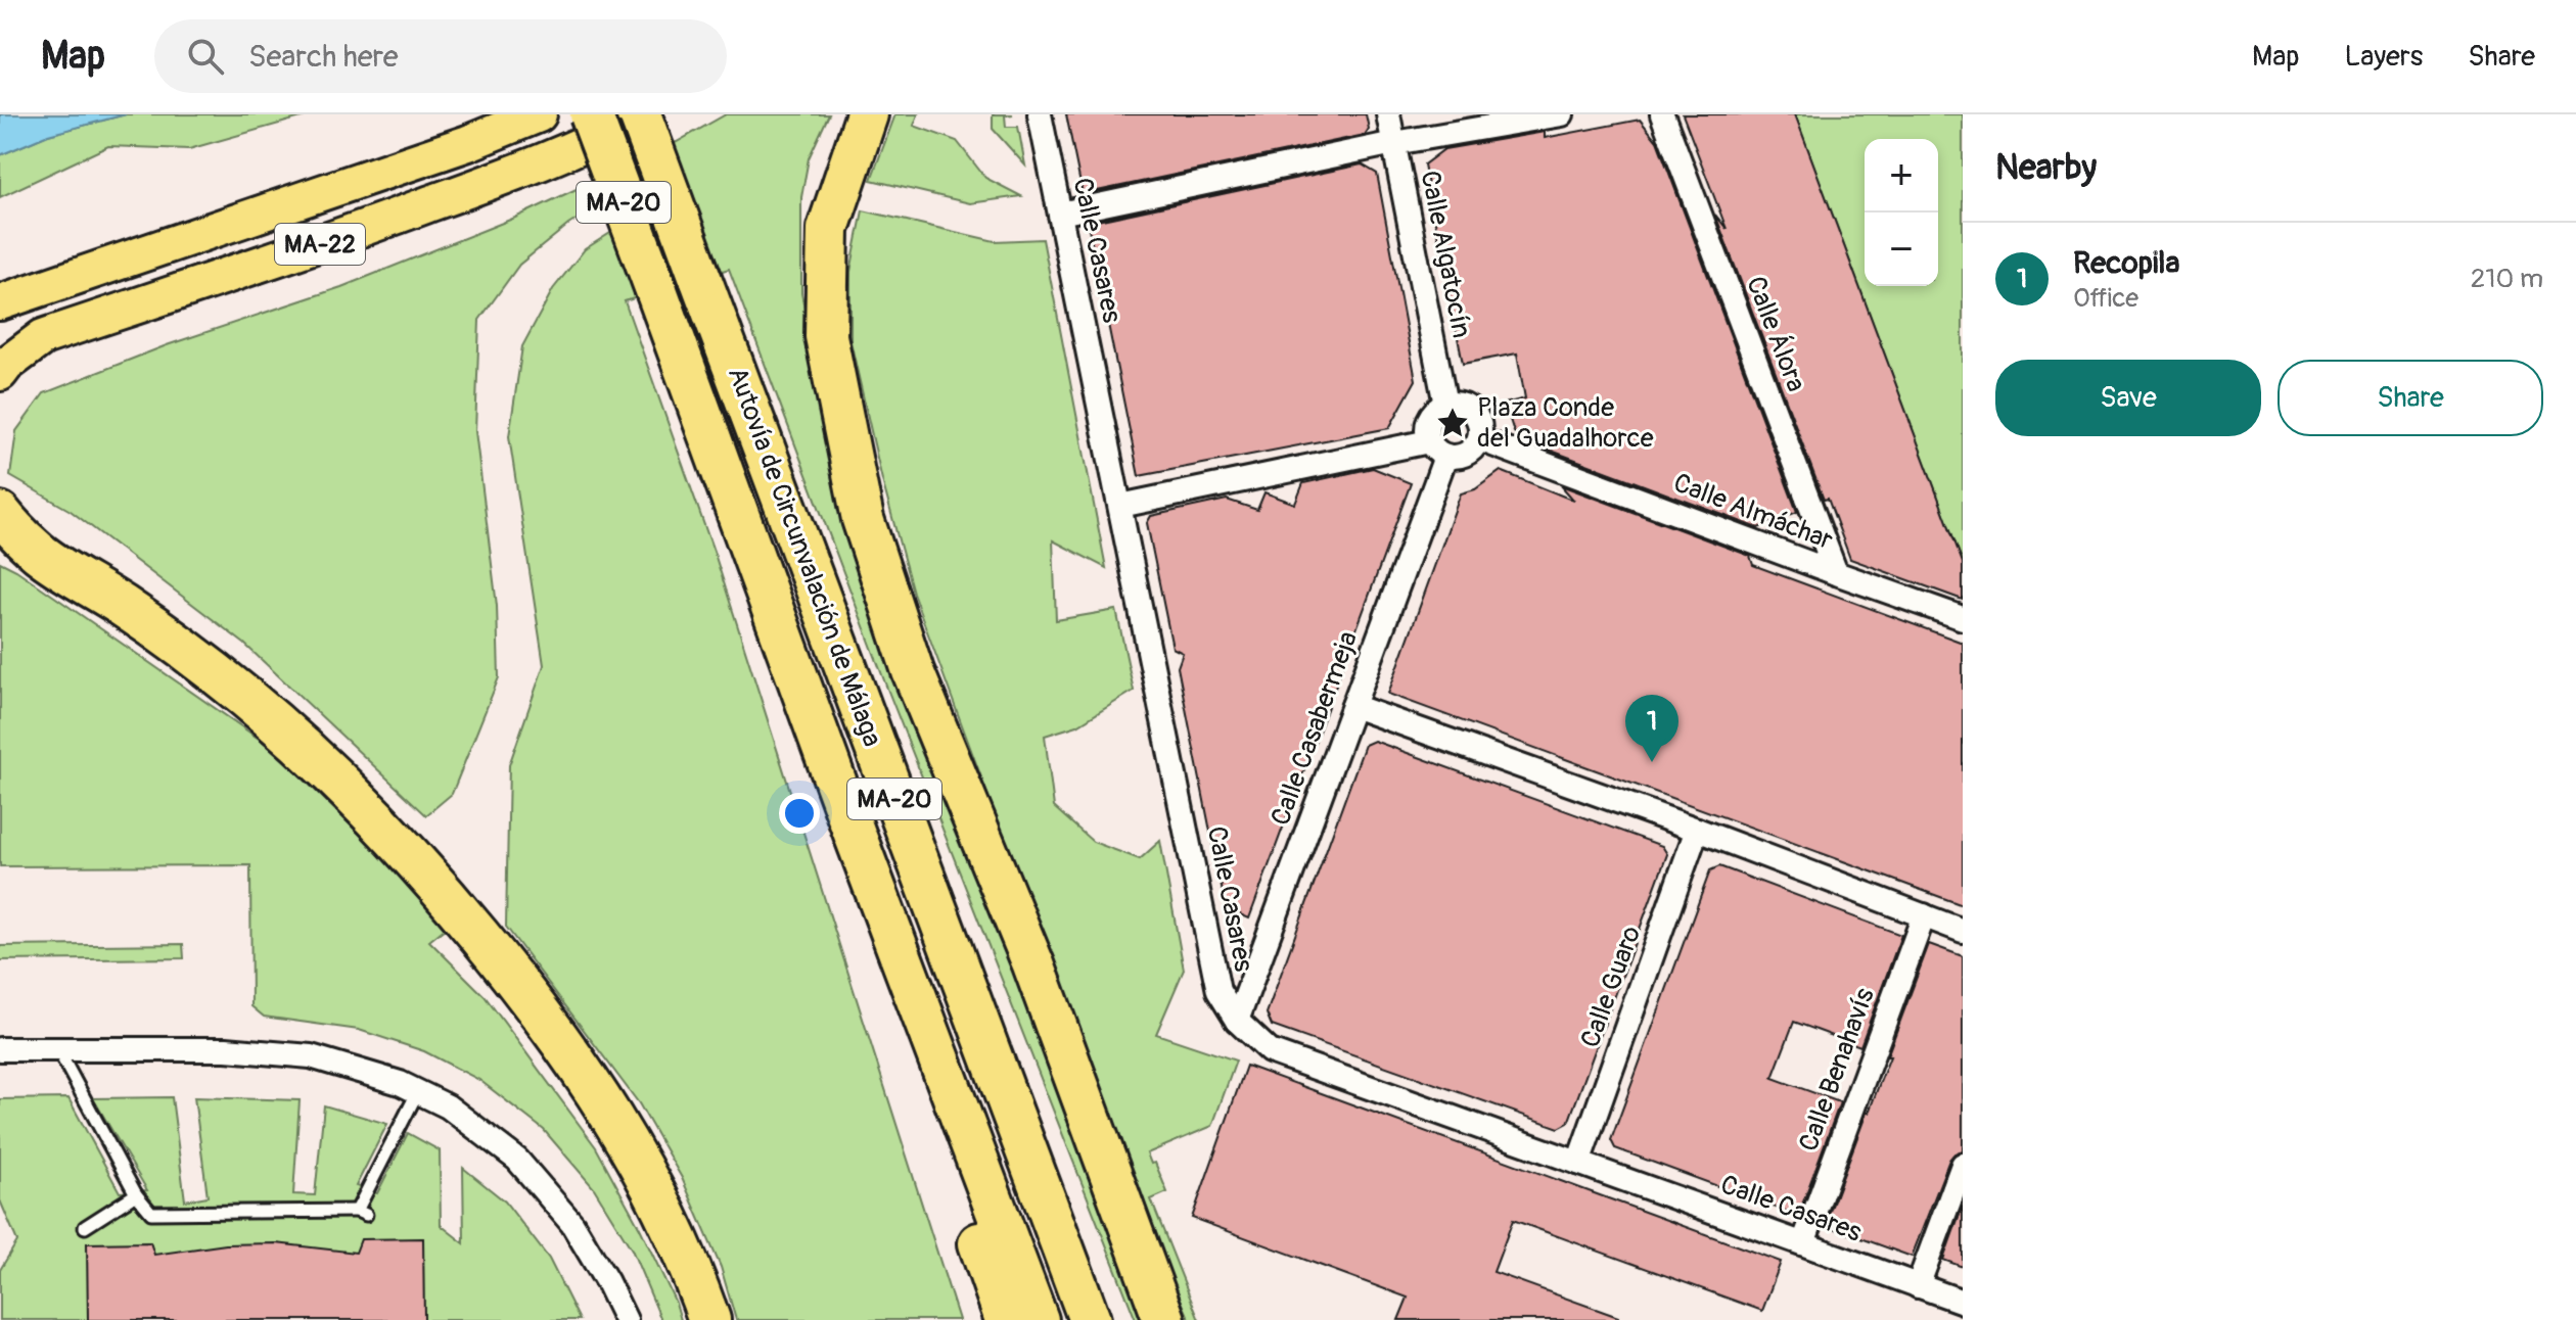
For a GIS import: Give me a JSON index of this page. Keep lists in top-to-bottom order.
{
  "streets": {
    "highway": ["MA-20", "Autovía de Circunvalación de Málaga"],
    "main road": ["MA-22"],
    "street": [
      "Calle Casares",
      "Calle Algatocín",
      "Calle Álora",
      "Calle Almáchar",
      "Calle Casabermeja",
      "Calle Guaro",
      "Calle Benahavís"
    ]
  },
  "crossings": [
    ["MA-22", "Autovía de Circunvalación de Málaga"],
    ["Calle Casares", "Calle Casabermeja"],
    ["Calle Casares", "Calle Guaro"],
    ["Calle Casares", "Calle Benahavís"],
    ["Calle Algatocín", "Calle Almáchar"],
    ["Calle Algatocín", "Calle Casabermeja"],
    ["Calle Álora", "Calle Almáchar"],
    ["Calle Almáchar", "Calle Casabermeja"]
  ],
  "places": {
    "place": ["Plaza Conde del Guadalhorce"]
  },
  "page": {
    "header": "Map",
    "search": "Search here",
    "nav": ["Map", "Layers", "Share"],
    "heading": "Nearby",
    "map_buttons": ["+", "−"],
    "list": [
      {
        "mark": "1",
        "name": "Recopila",
        "note": "Office",
        "value": "210 m"
      }
    ],
    "buttons": ["Save", "Share"],
    "pins": "1"
  }
}
